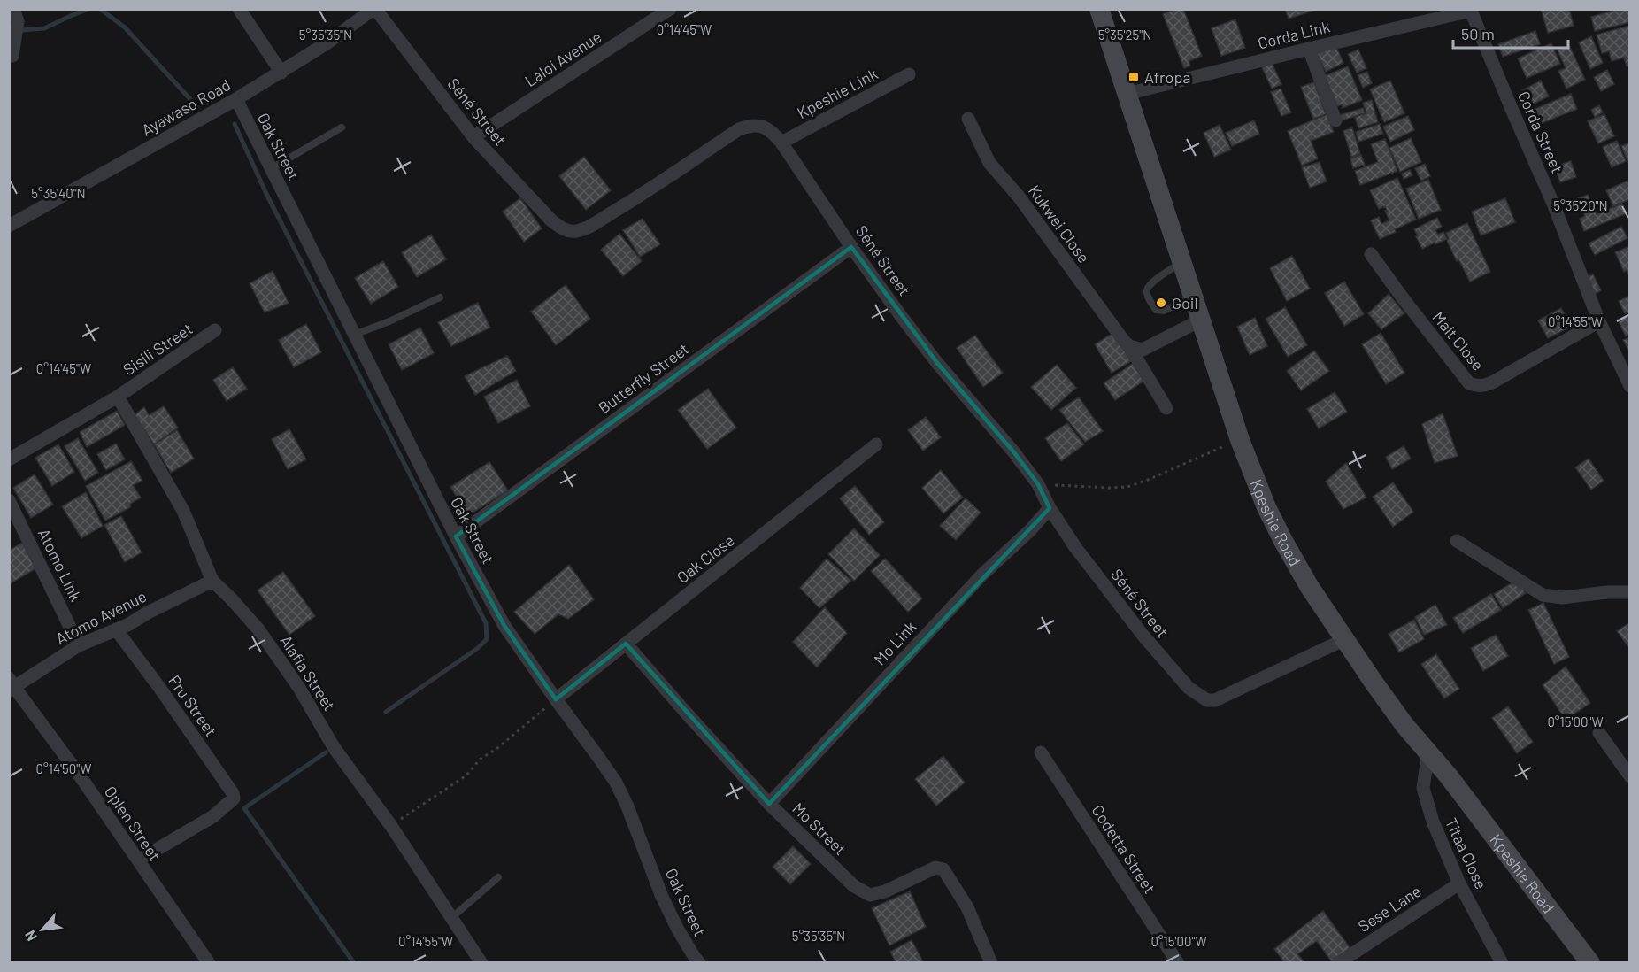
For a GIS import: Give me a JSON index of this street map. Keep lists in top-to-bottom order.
{
  "streets": {
    "street": [
      "Corda Link",
      "Laloi Avenue",
      "Kpeshie Link",
      "Ayawaso Road",
      "Séné Street",
      "Corda Street",
      "Oak Street",
      "Kukwei Close",
      "Malt Close",
      "Sisili Street",
      "Butterfly Street",
      "Kpeshie Road",
      "Oak Close",
      "Atomo Link",
      "Atomo Avenue",
      "Mo Link",
      "Alafia Street",
      "Pru Street",
      "Oplen Street",
      "Mo Street",
      "Codetta Street",
      "Titaa Close",
      "Sese Lane"
    ]
  },
  "crossings": [
    ["Corda Link", "Corda Street"],
    ["Corda Link", "Kpeshie Road"],
    ["Laloi Avenue", "Séné Street"],
    ["Kpeshie Link", "Séné Street"],
    ["Ayawaso Road", "Séné Street"],
    ["Ayawaso Road", "Oak Street"],
    ["Séné Street", "Butterfly Street"],
    ["Séné Street", "Kpeshie Road"],
    ["Séné Street", "Mo Link"],
    ["Corda Street", "Malt Close"],
    ["Oak Street", "Butterfly Street"],
    ["Oak Street", "Oak Close"],
    ["Sisili Street", "Alafia Street"],
    ["Kpeshie Road", "Titaa Close"],
    ["Oak Close", "Mo Street"],
    ["Atomo Link", "Atomo Avenue"],
    ["Atomo Avenue", "Alafia Street"],
    ["Atomo Avenue", "Pru Street"],
    ["Atomo Avenue", "Oplen Street"],
    ["Mo Link", "Mo Street"],
    ["Pru Street", "Oplen Street"],
    ["Titaa Close", "Sese Lane"]
  ],
  "places": {
    "transit": ["Afropa"],
    "other": ["Goil"]
  },
  "scale_bar": "50 m",
  "north": "bottom left",
  "coordinates": [
    "0°14'45\"W",
    "5°35'35\"N",
    "5°35'25\"N",
    "5°35'40\"N",
    "5°35'20\"N",
    "0°14'55\"W",
    "0°15'00\"W",
    "0°14'50\"W"
  ]
}
